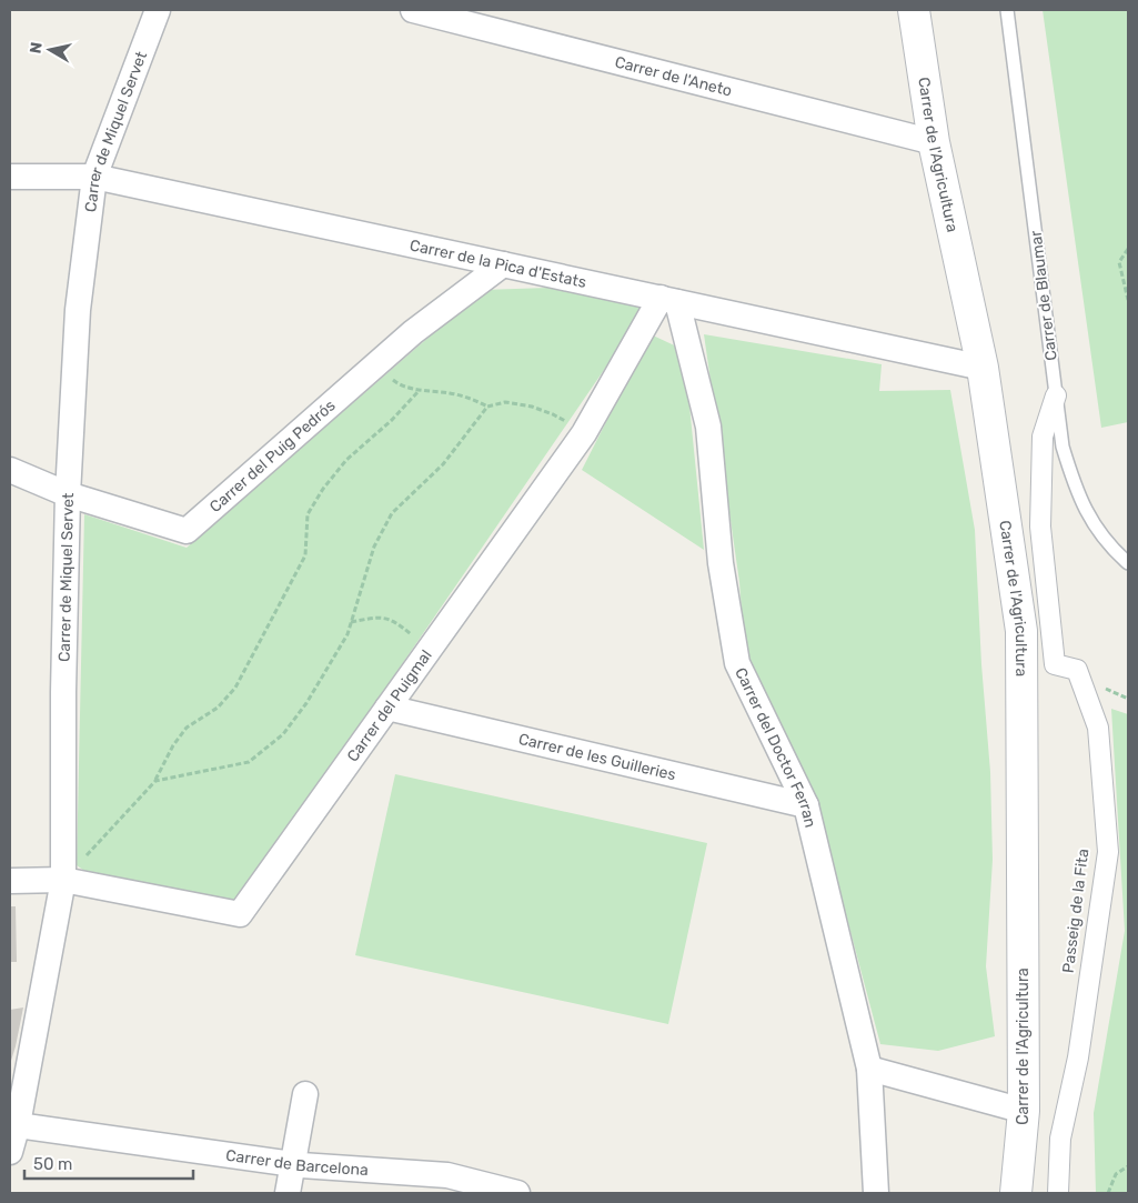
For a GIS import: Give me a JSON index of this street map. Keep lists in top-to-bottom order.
{
  "streets": {
    "street": [
      "Carrer de l'Aneto",
      "Carrer de Miquel Servet",
      "Carrer de l'Agricultura",
      "Carrer de la Pica d'Estats",
      "Carrer del Puig Pedrós",
      "Carrer del Puigmal",
      "Carrer del Doctor Ferran",
      "Carrer de les Guilleries",
      "Carrer de Barcelona"
    ],
    "lane": ["Carrer de Blaumar"]
  },
  "crossings": [
    ["Carrer de l'Aneto", "Carrer de l'Agricultura"],
    ["Carrer de Miquel Servet", "Carrer de la Pica d'Estats"],
    ["Carrer de Miquel Servet", "Carrer del Puig Pedrós"],
    ["Carrer de Miquel Servet", "Carrer del Puigmal"],
    ["Carrer de Miquel Servet", "Carrer de Barcelona"],
    ["Carrer de l'Agricultura", "Carrer de la Pica d'Estats"],
    ["Carrer de la Pica d'Estats", "Carrer del Puig Pedrós"],
    ["Carrer de la Pica d'Estats", "Carrer del Puigmal"],
    ["Carrer de la Pica d'Estats", "Carrer del Doctor Ferran"],
    ["Carrer del Puigmal", "Carrer del Doctor Ferran"],
    ["Carrer del Puigmal", "Carrer de les Guilleries"],
    ["Carrer del Doctor Ferran", "Carrer de les Guilleries"]
  ],
  "scale_bar": "50 m",
  "north": "left"
}
